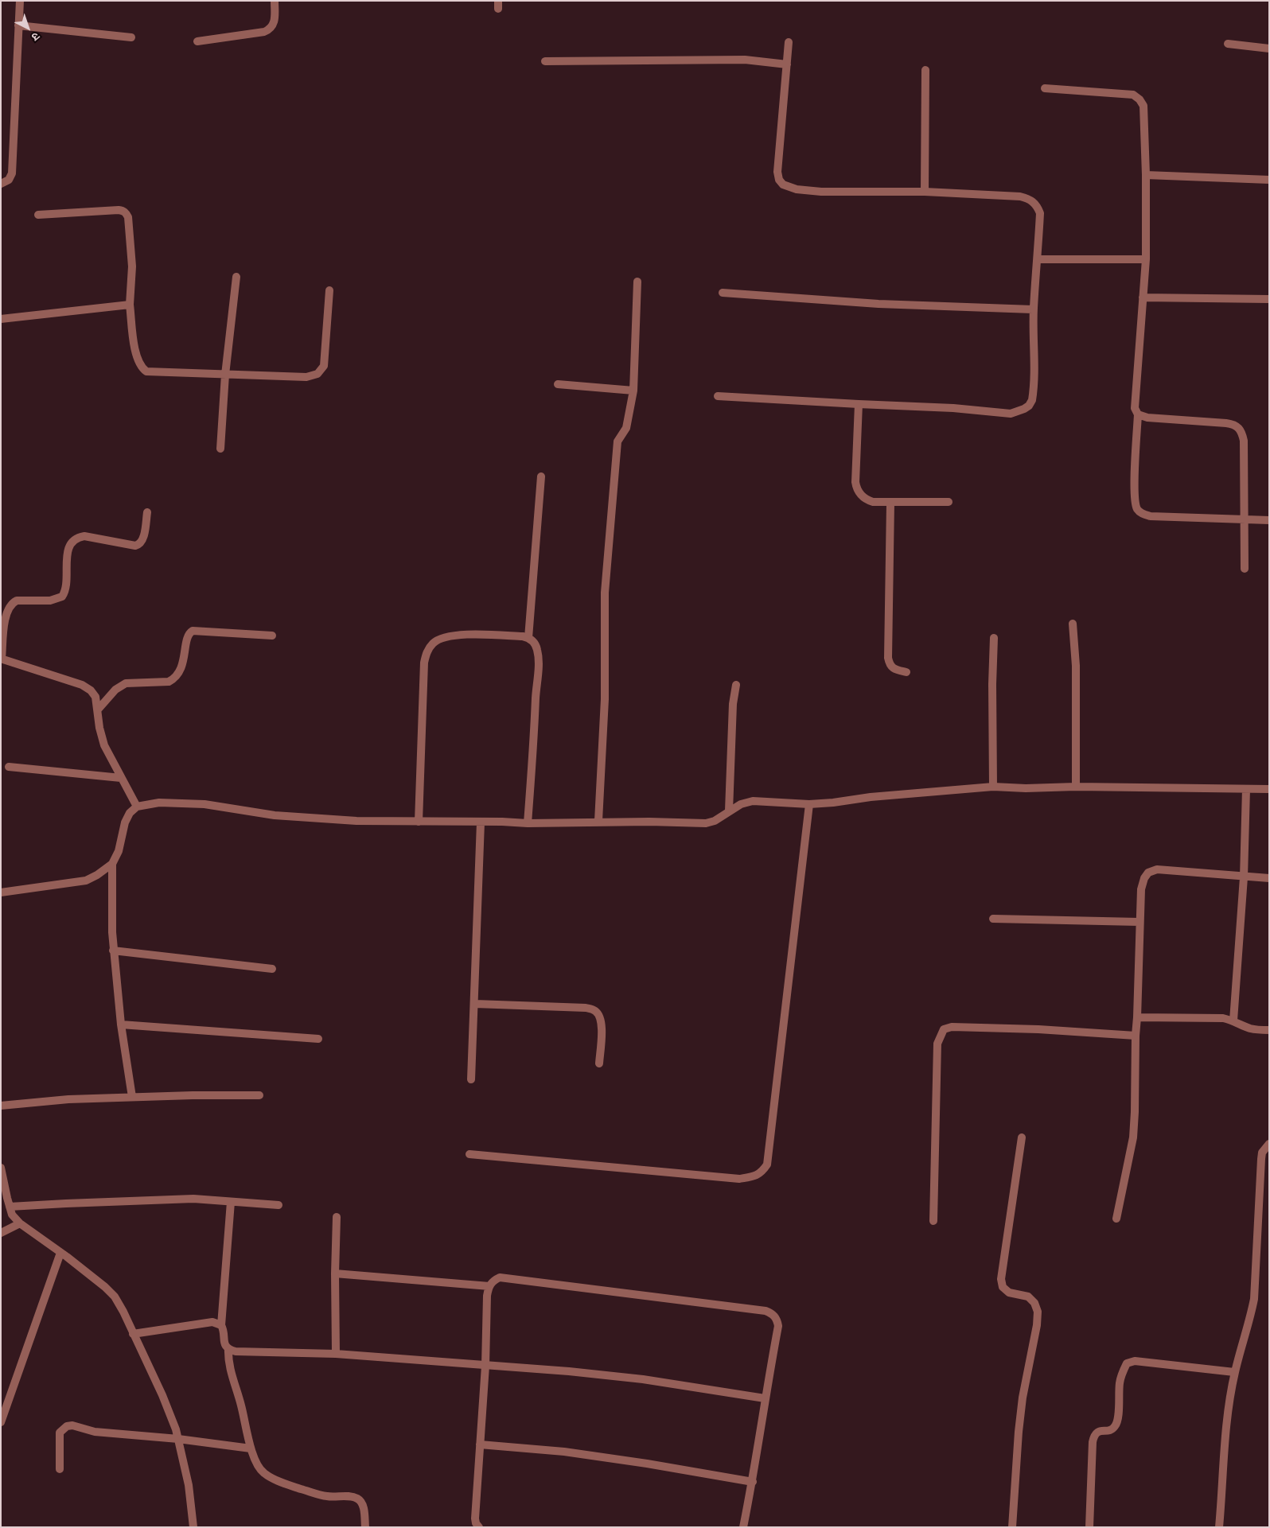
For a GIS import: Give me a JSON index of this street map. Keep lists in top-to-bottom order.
{
  "north": "bottom right"
}
